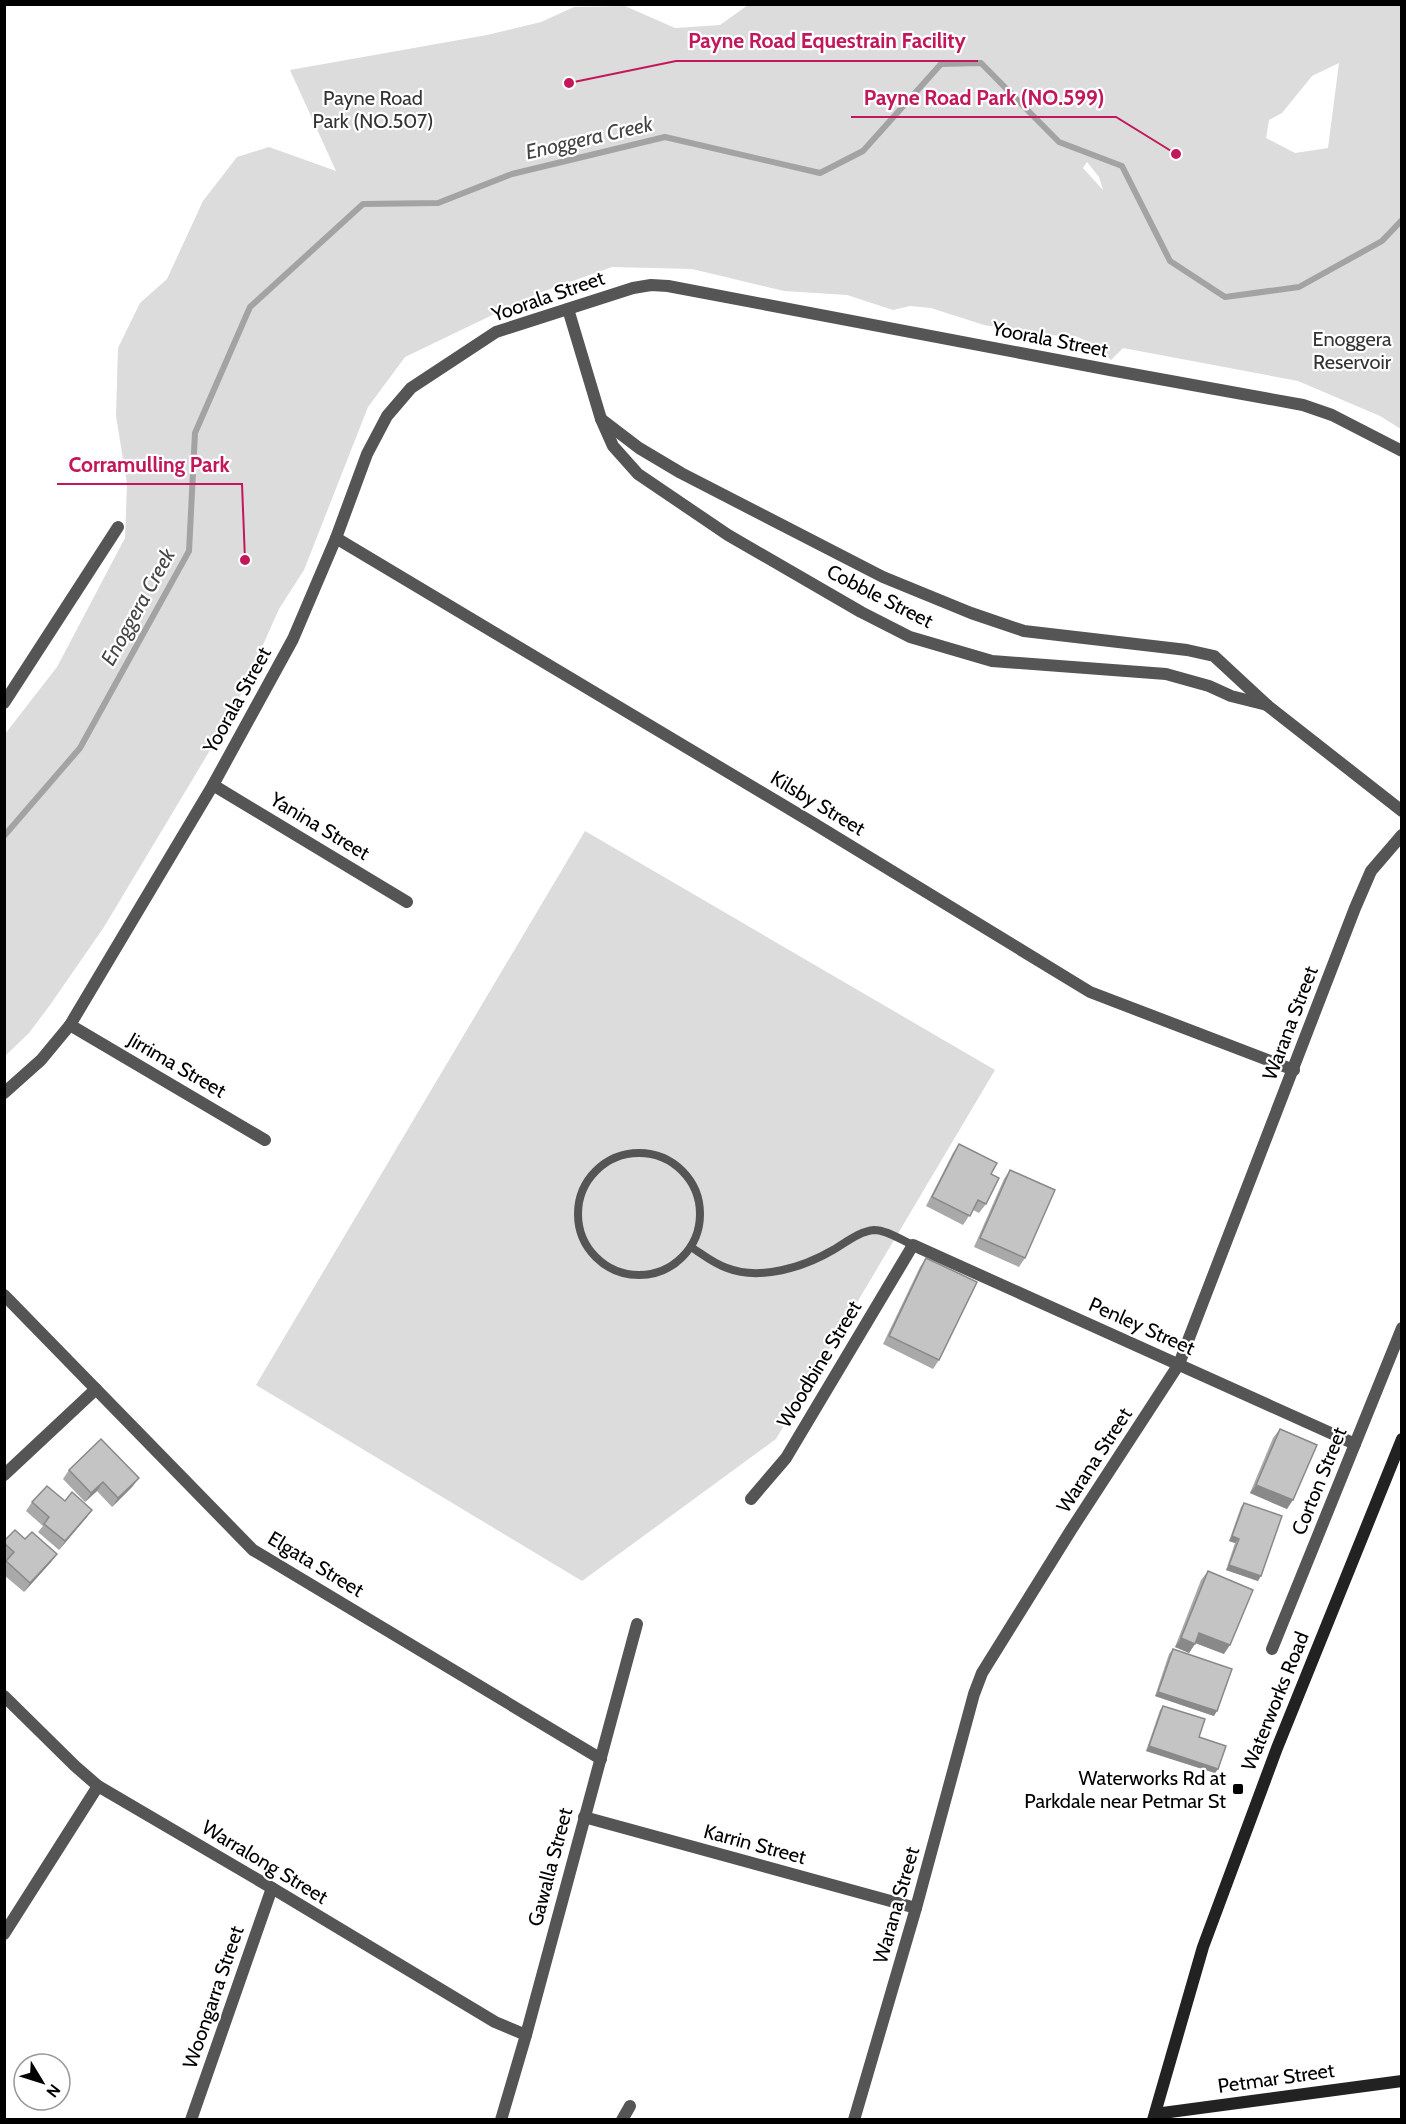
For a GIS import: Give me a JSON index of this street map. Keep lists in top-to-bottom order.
{
  "streets": {
    "main road": ["Waterworks Road", "Petmar Street"],
    "street": [
      "Yoorala Street",
      "Cobble Street",
      "Kilsby Street",
      "Yanina Street",
      "Warana Street",
      "Jirrima Street",
      "Penley Street",
      "Woodbine Street",
      "Corton Street",
      "Elgata Street",
      "Karrin Street",
      "Warralong Street",
      "Gawalla Street",
      "Woongarra Street"
    ]
  },
  "crossings": [
    ["Yoorala Street", "Cobble Street"],
    ["Yoorala Street", "Kilsby Street"],
    ["Yoorala Street", "Yanina Street"],
    ["Yoorala Street", "Jirrima Street"],
    ["Kilsby Street", "Warana Street"],
    ["Warana Street", "Penley Street"],
    ["Warana Street", "Karrin Street"],
    ["Penley Street", "Woodbine Street"],
    ["Penley Street", "Corton Street"],
    ["Elgata Street", "Gawalla Street"],
    ["Waterworks Road", "Petmar Street"],
    ["Karrin Street", "Gawalla Street"],
    ["Warralong Street", "Gawalla Street"],
    ["Warralong Street", "Woongarra Street"]
  ],
  "water": ["Enoggera Creek"],
  "parks": ["Payne Road Park (NO.507)", "Enoggera Reservoir"],
  "places": {
    "other": ["Payne Road Equestrain Facility", "Payne Road Park (NO.599)", "Corramulling Park"],
    "transit": ["Waterworks Rd at Parkdale near Petmar St"]
  },
  "north": "bottom right"
}
